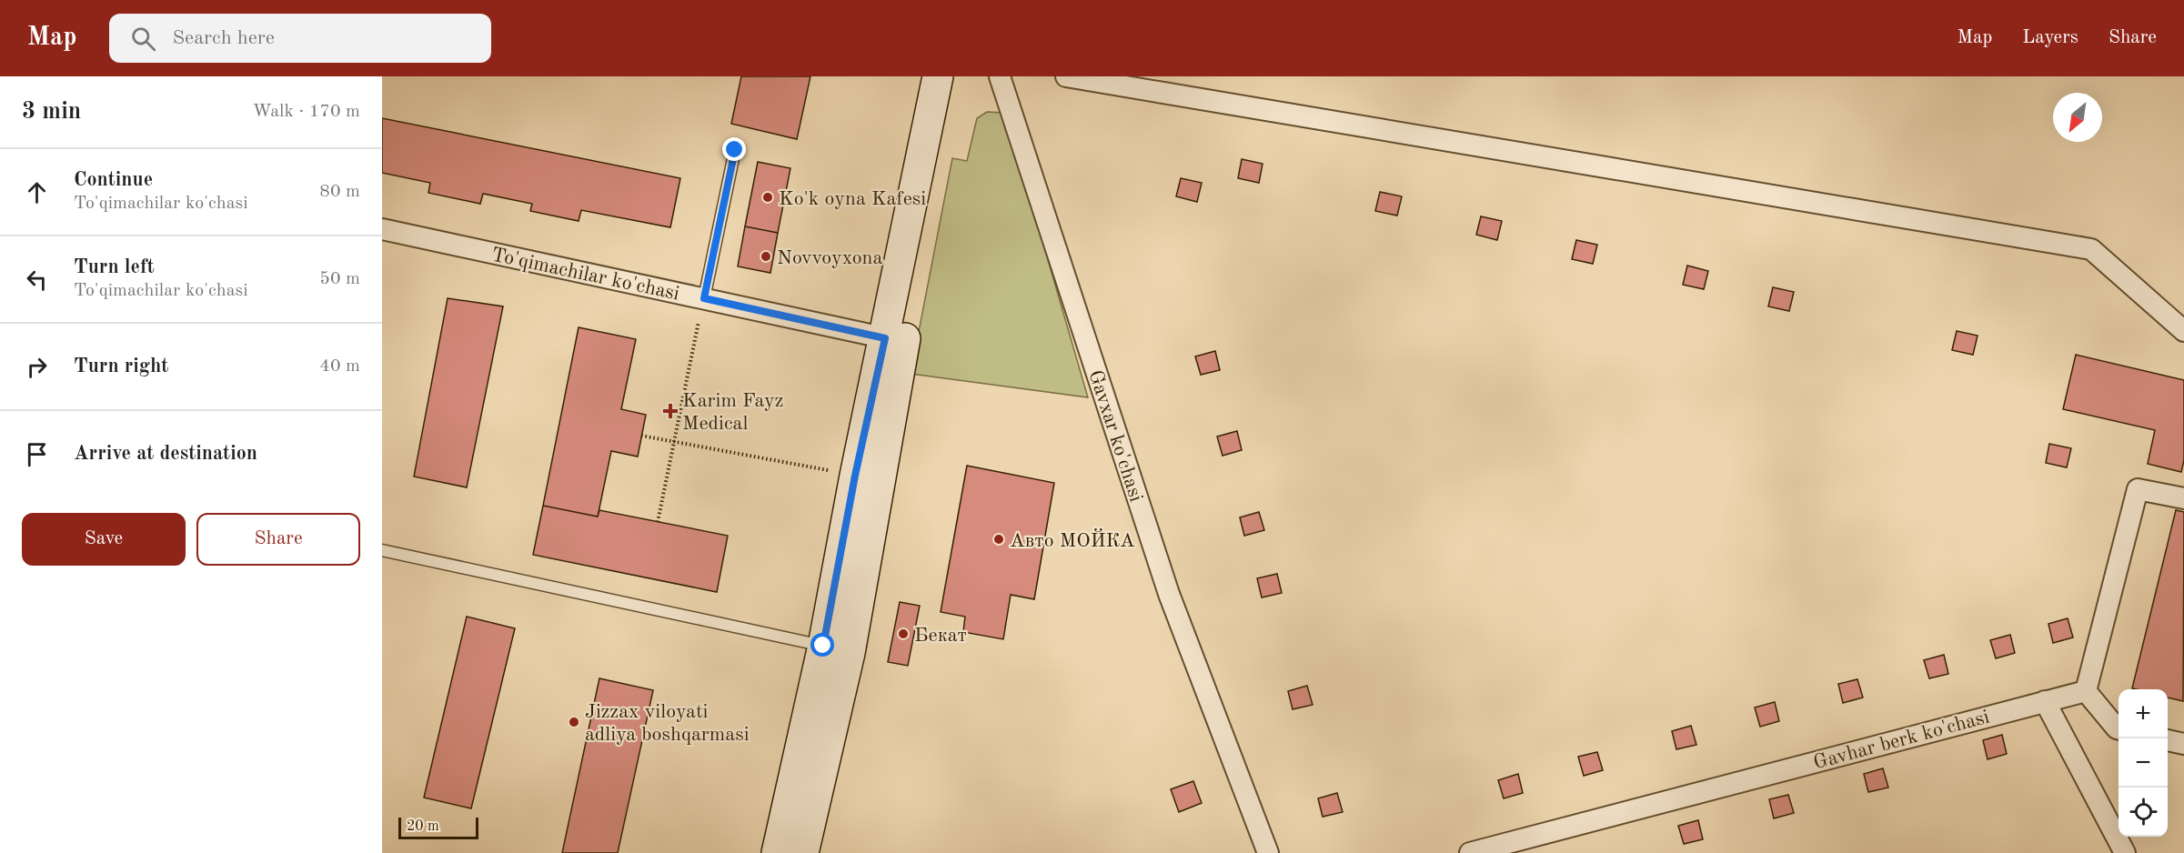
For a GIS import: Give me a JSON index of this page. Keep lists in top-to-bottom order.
{
  "streets": {
    "street": ["To'qimachilar ko'chasi", "Gavxar ko'chasi", "Gavhar berk ko'chasi"]
  },
  "places": {
    "other": [
      "Ko'k oyna Kafesi",
      "Novvoyxona",
      "Авто МОЙКА",
      "Бекат",
      "Jizzax viloyati adliya boshqarmasi"
    ],
    "health": ["Karim Fayz Medical"]
  },
  "scale_bar": "20 m",
  "north": "bottom left",
  "page": {
    "header": "Map",
    "search": "Search here",
    "nav": ["Map", "Layers", "Share"],
    "heading": ["3 min", "Walk · 170 m"],
    "list": [
      ["Continue", "To'qimachilar ko'chasi", "80 m"],
      ["Turn left", "To'qimachilar ko'chasi", "50 m"],
      ["Turn right", "40 m"],
      "Arrive at destination"
    ],
    "buttons": ["Save", "Share"],
    "map_buttons": ["+", "−"],
    "scale": "20 m"
  }
}
